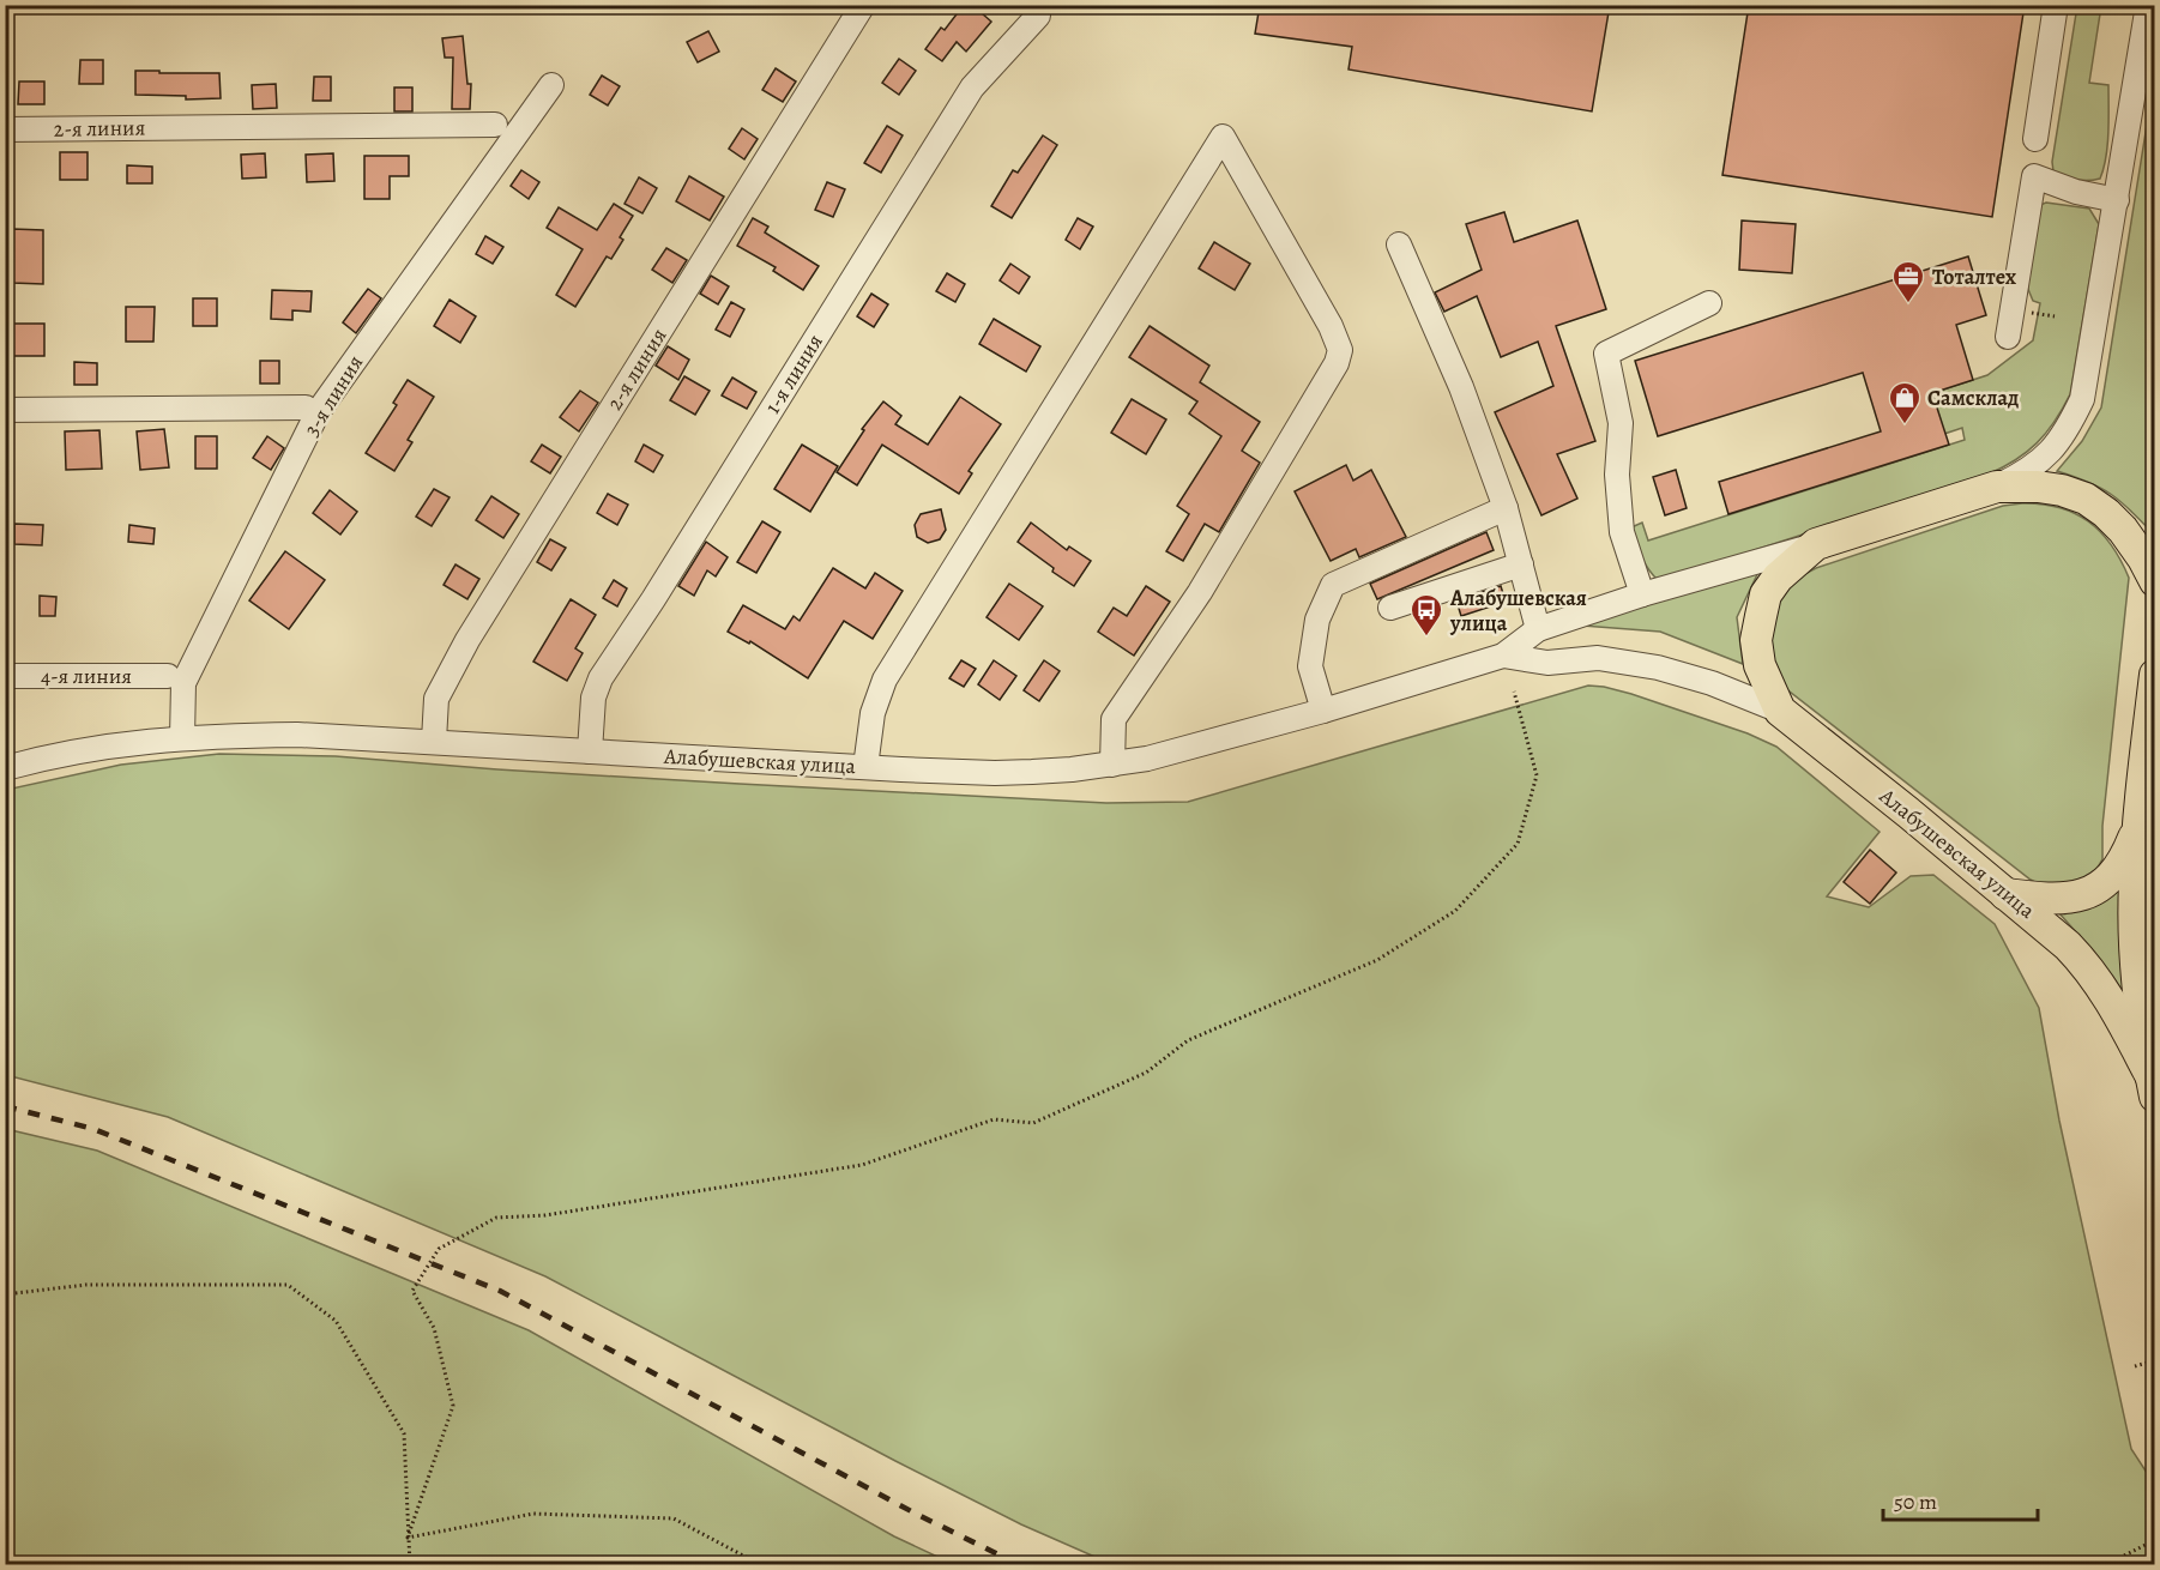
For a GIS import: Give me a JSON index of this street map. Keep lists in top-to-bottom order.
{
  "streets": {
    "main road": ["Алабушевская улица"],
    "street": [
      "2-я линия",
      "1-я линия",
      "3-я линия",
      "4-я линия"
    ]
  },
  "crossings": [
    ["2-я линия", "Алабушевская улица"],
    ["1-я линия", "Алабушевская улица"],
    ["3-я линия", "Алабушевская улица"]
  ],
  "places": {
    "office": ["Тоталтех"],
    "shop": ["Самсклад"],
    "bus stop": ["Алабушевская улица"]
  },
  "scale_bar": "50 m"
}
